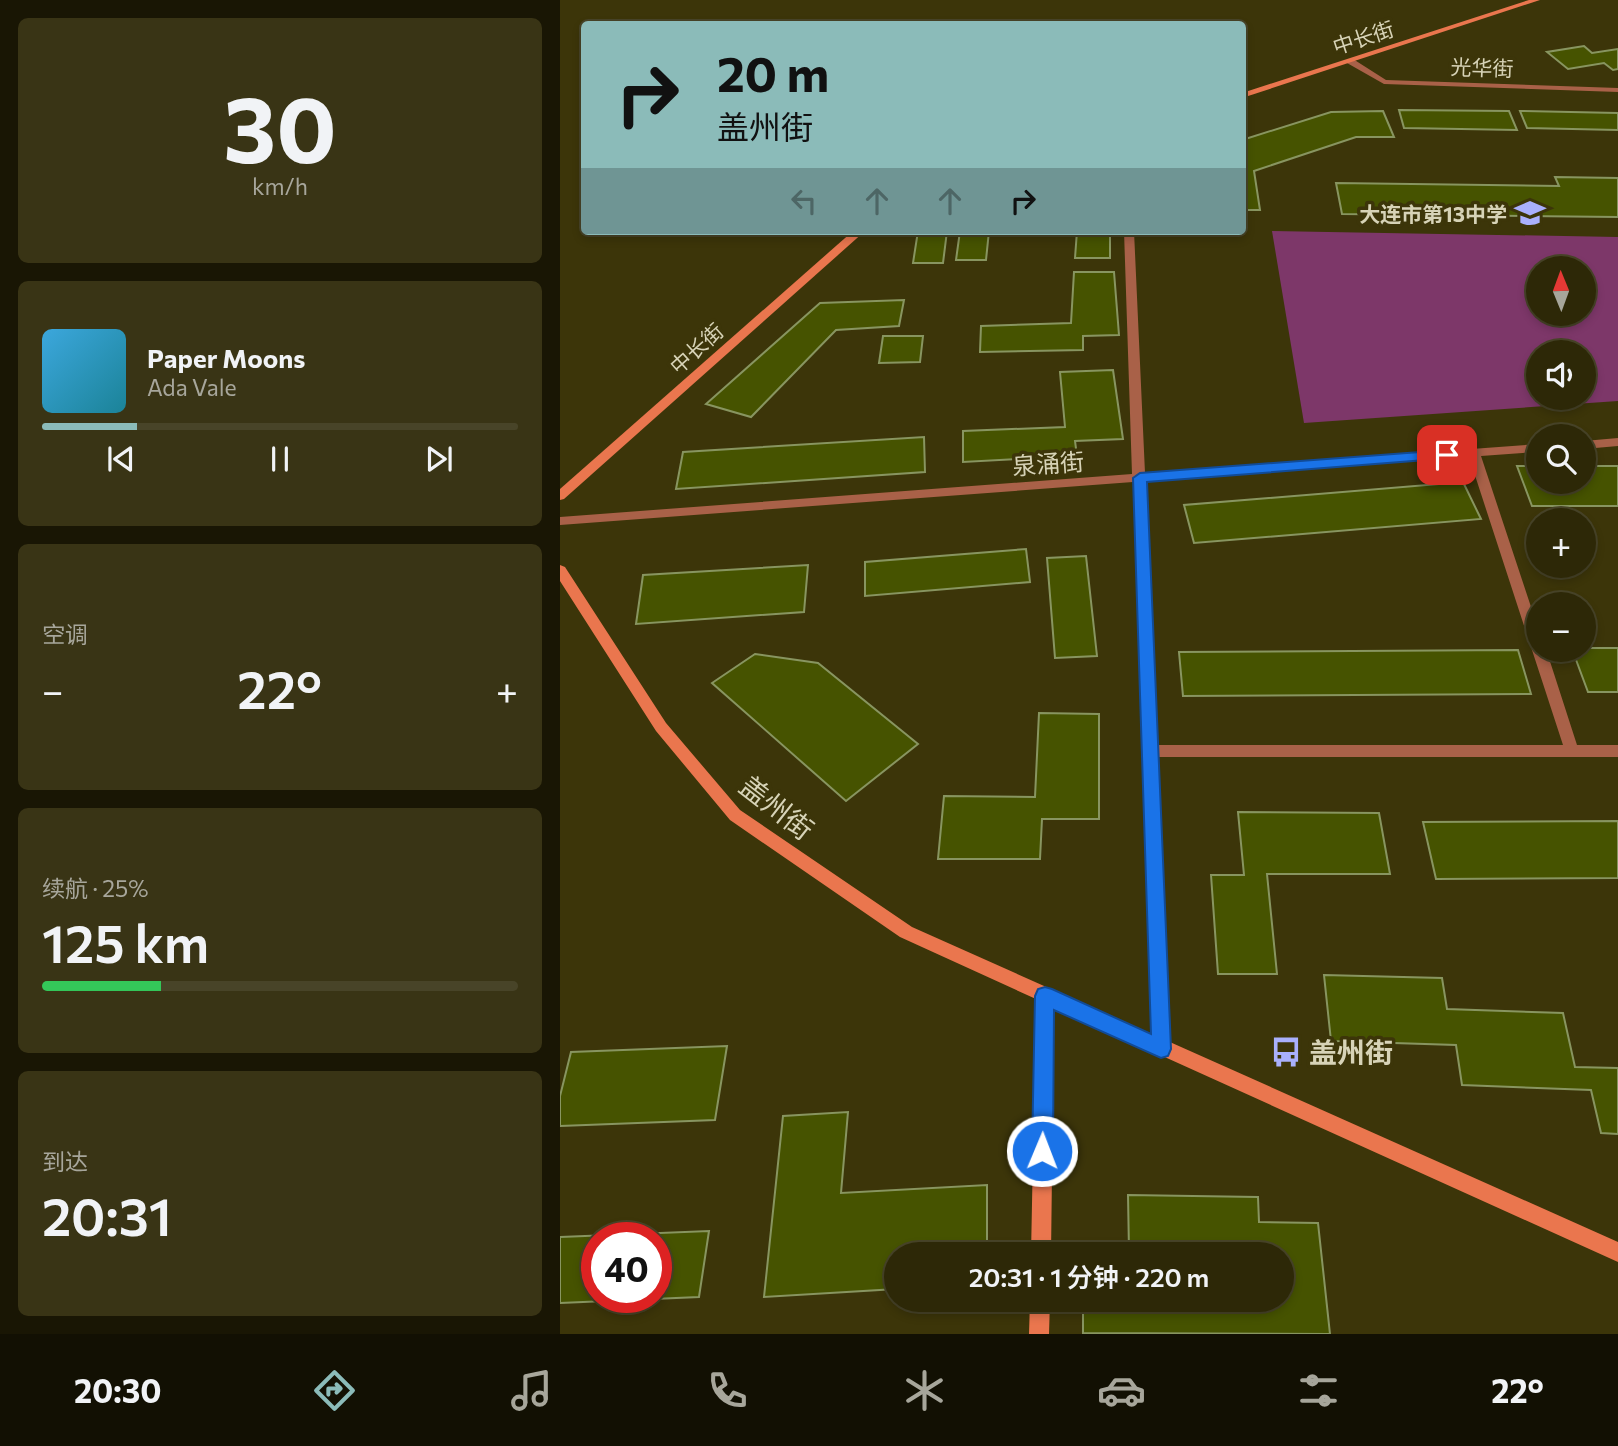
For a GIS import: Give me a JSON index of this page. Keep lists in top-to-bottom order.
{
  "streets": {
    "street": [
      "中长街",
      "光华街",
      "泉涌街",
      "盖州街"
    ]
  },
  "crossings": [
    ["中长街", "光华街"]
  ],
  "places": {
    "school or university": ["大连市第13中学"],
    "bus stop": ["盖州街"]
  },
  "north": "top",
  "page": {
    "tile": [
      ["30", "km/h"],
      "空调",
      ["续航 · 25%", "125 km"],
      ["到达", "20:31"]
    ],
    "turn": ["20 m", "盖州街"],
    "map_buttons": ["+", "−"],
    "song": ["Paper Moons", "Ada Vale"],
    "heat": ["−", "22°", "+"],
    "limit": "40",
    "trip": "20:31 · 1 分钟 · 220 m",
    "tabs": ["20:30", "22°"]
  }
}
